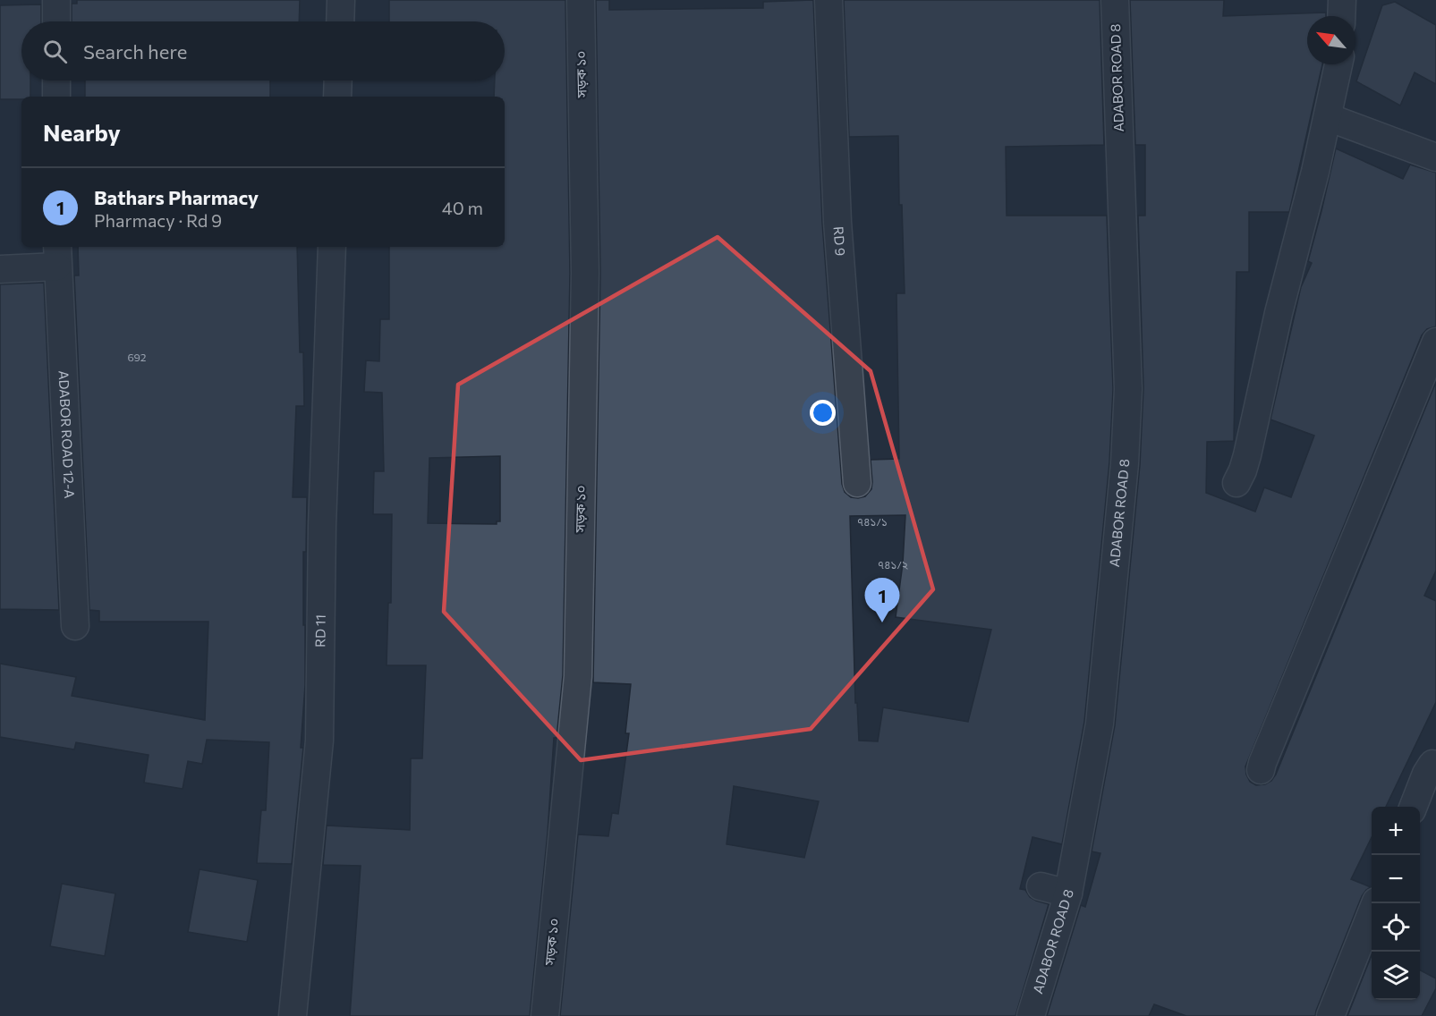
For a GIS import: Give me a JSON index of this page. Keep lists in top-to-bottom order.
{
  "streets": {
    "street": [
      "সড়ক ১০",
      "ADABOR ROAD 8",
      "RD 9",
      "ADABOR ROAD 12-A",
      "RD 11"
    ]
  },
  "house_numbers": ["692", "৭৪১/১", "৭৪১/২"],
  "north": "top left",
  "page": {
    "search": "Search here",
    "heading": "Nearby",
    "list": [
      {
        "mark": "1",
        "name": "Bathars Pharmacy",
        "note": "Pharmacy · Rd 9",
        "value": "40 m"
      }
    ],
    "pins": "1",
    "map_buttons": ["+", "−"]
  }
}
